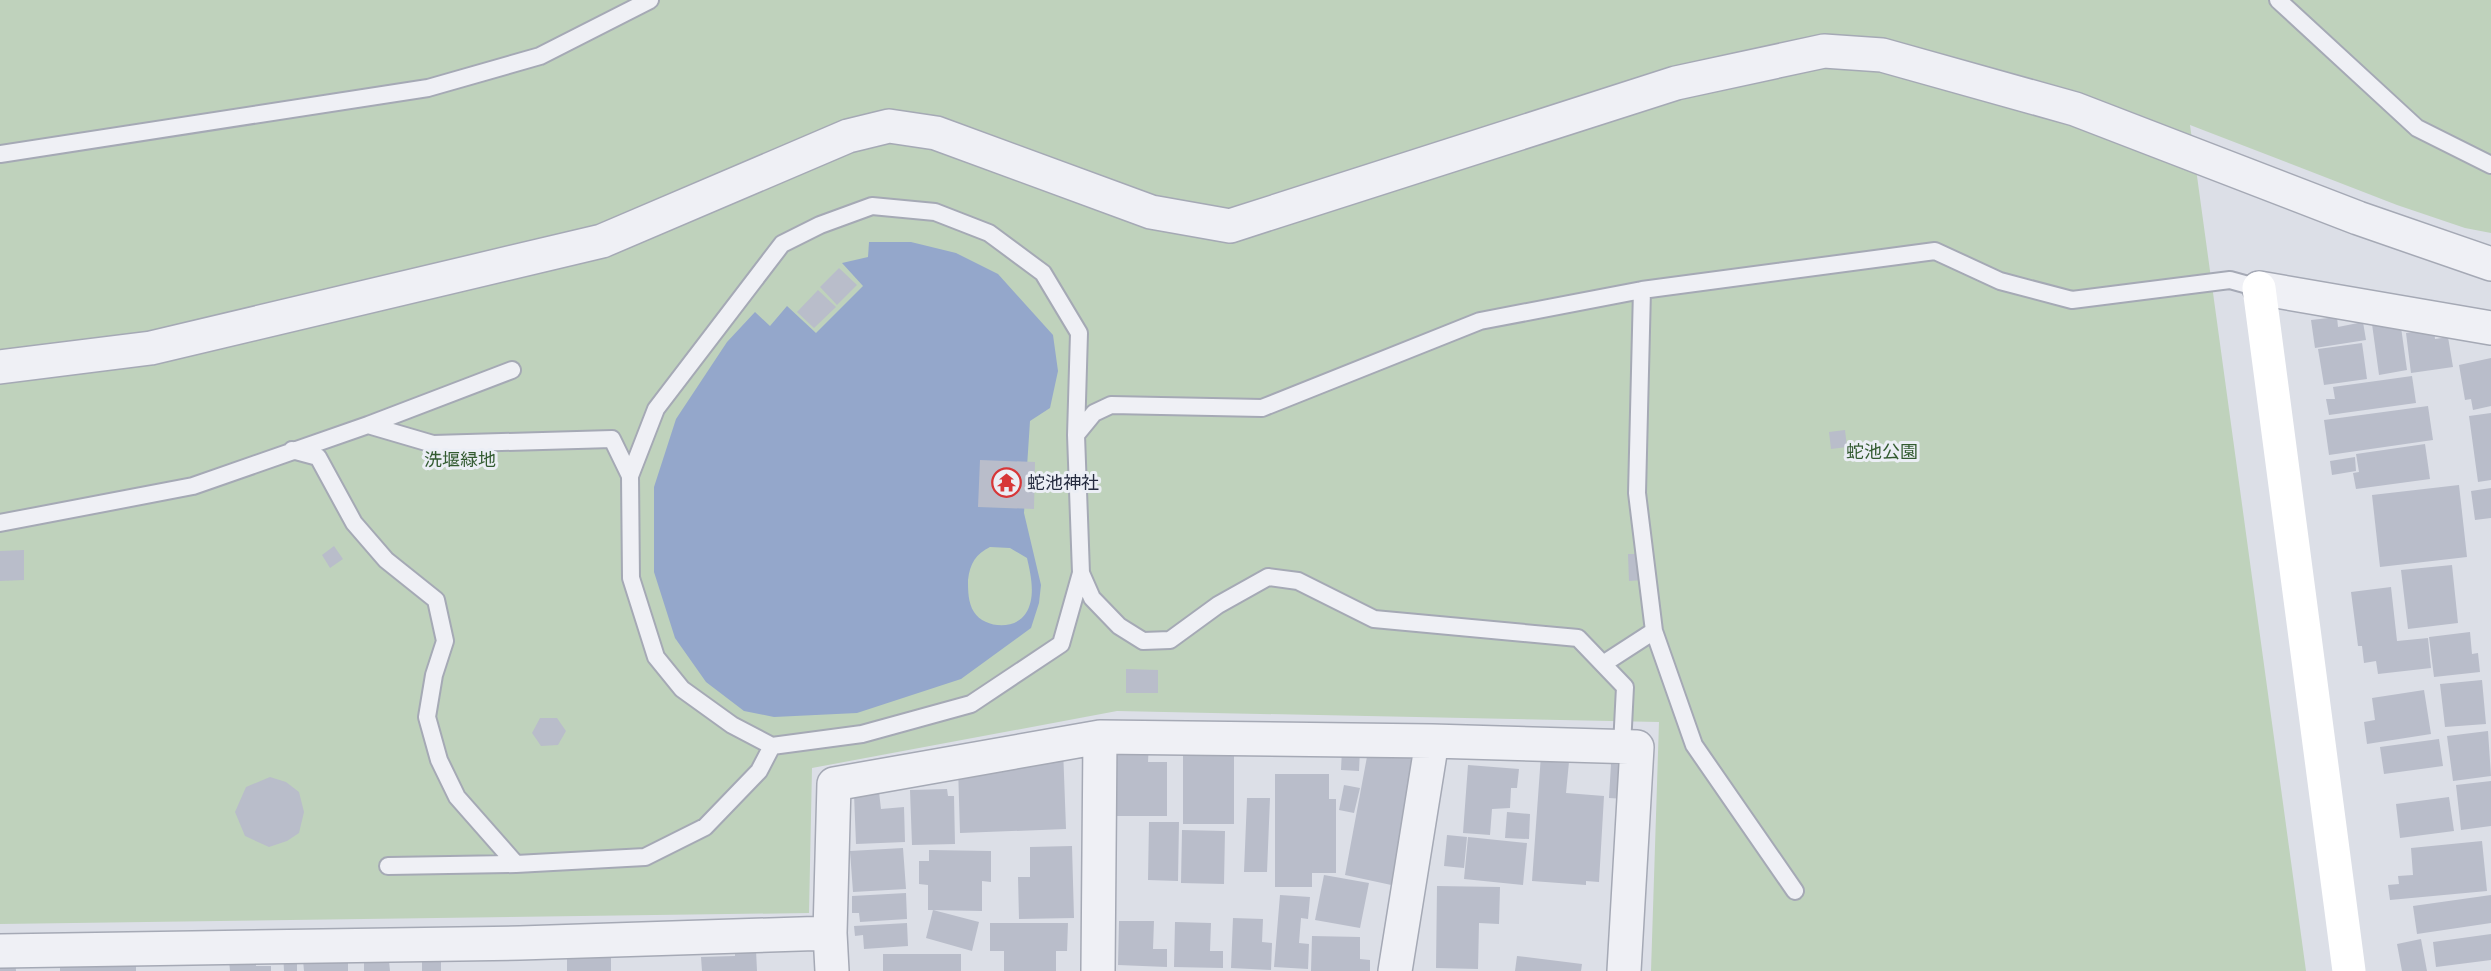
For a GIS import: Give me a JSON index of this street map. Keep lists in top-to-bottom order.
{
  "parks": ["蛇池公園", "洗堰緑地"],
  "places": {
    "temple": ["蛇池神社"]
  }
}
